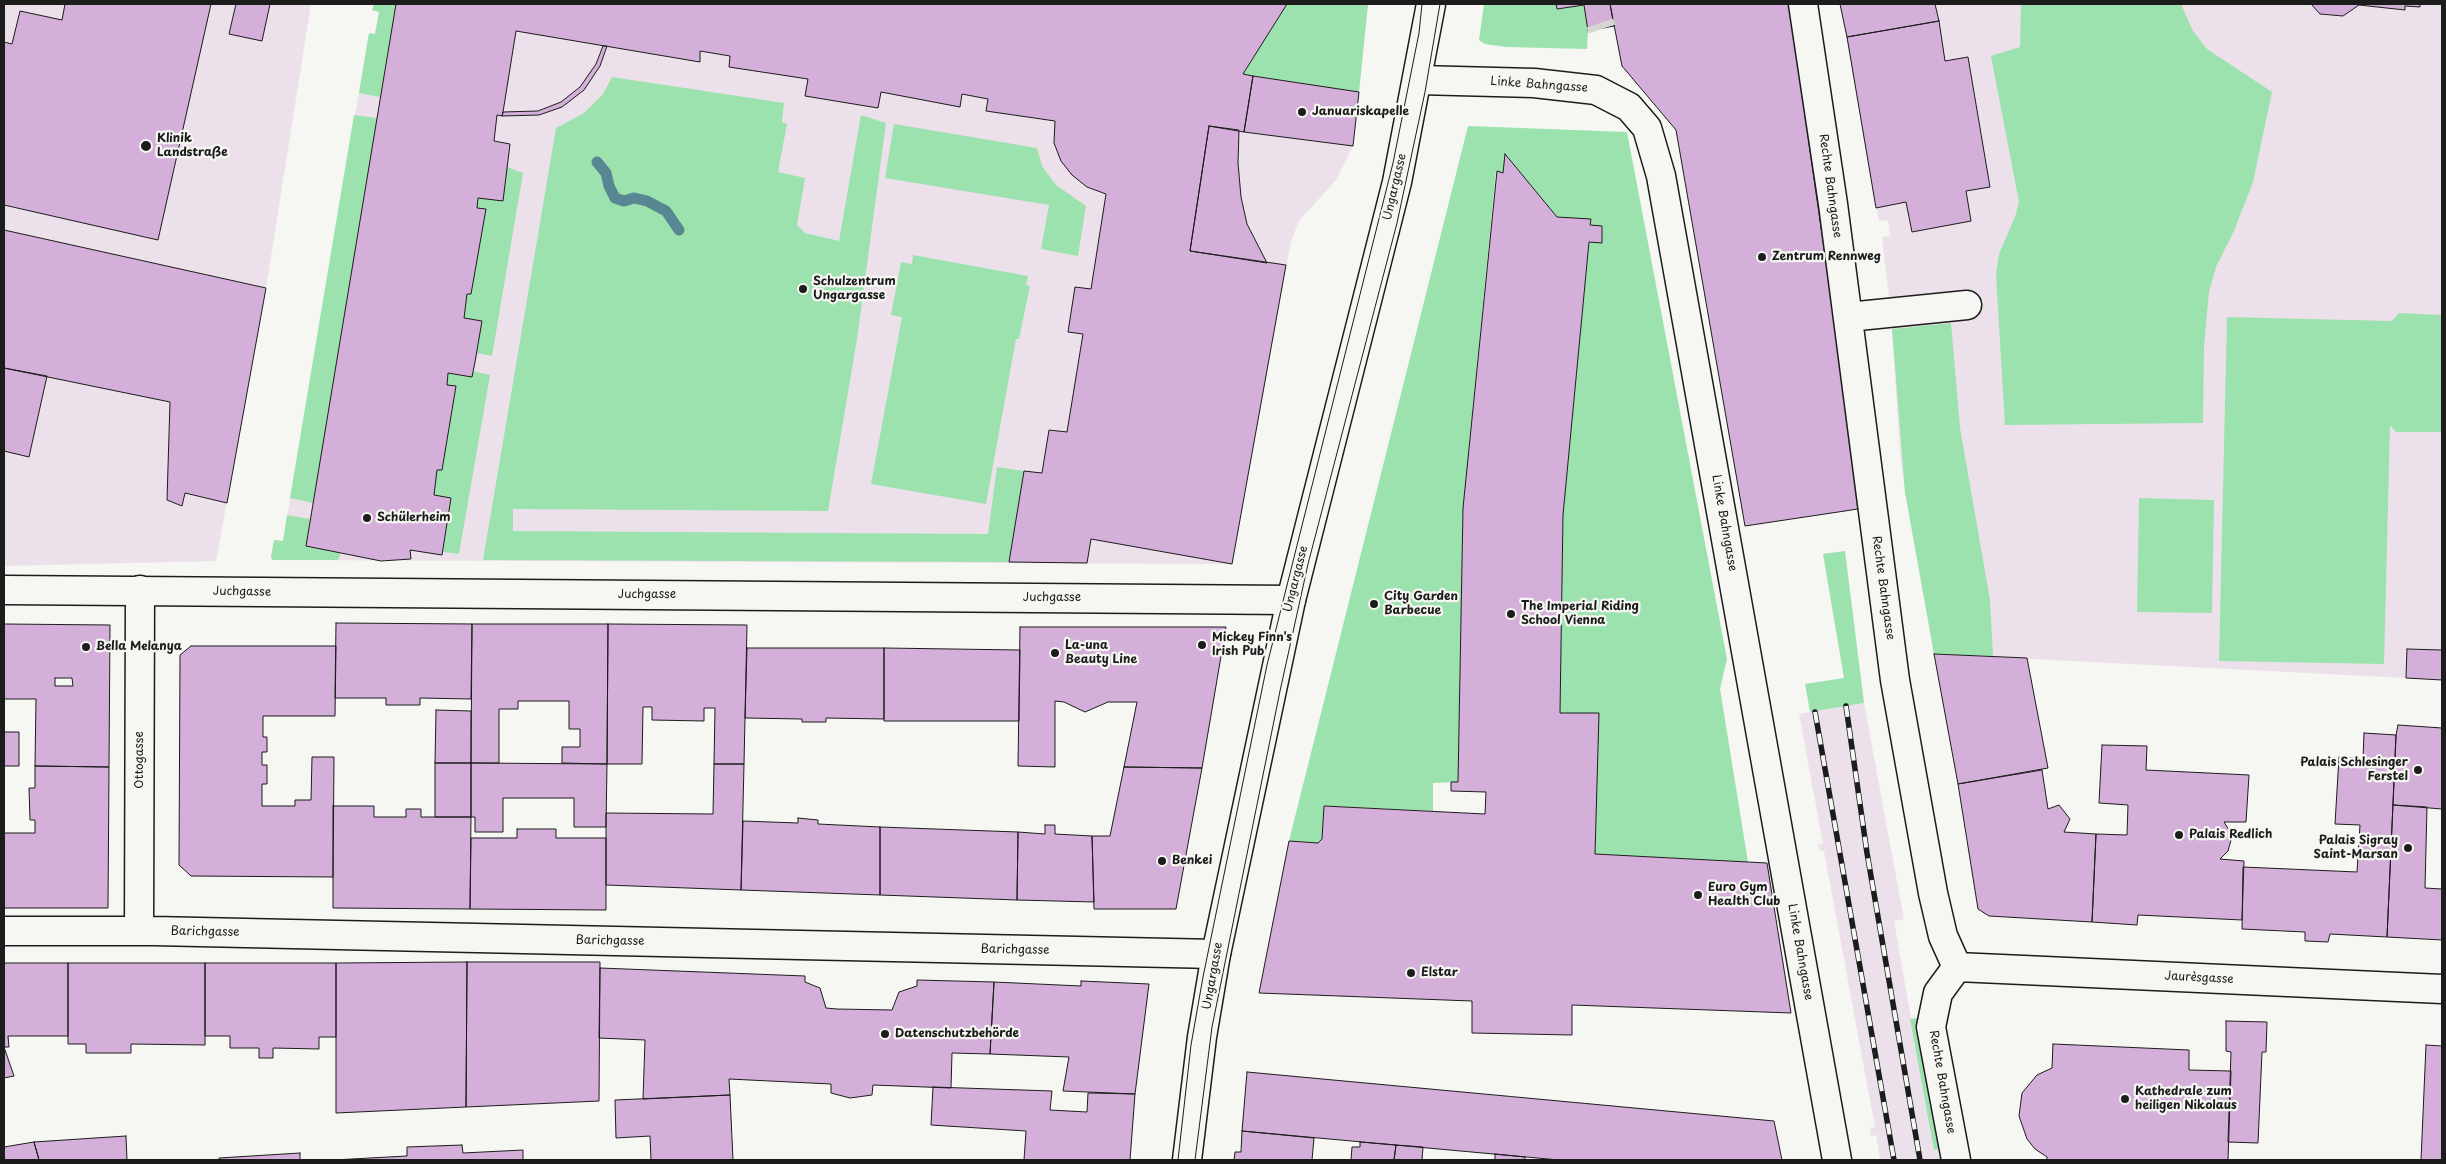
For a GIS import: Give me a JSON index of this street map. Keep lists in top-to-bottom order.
{
  "streets": {
    "street": [
      "Linke Bahngasse",
      "Rechte Bahngasse",
      "Ungargasse",
      "Juchgasse",
      "Ottogasse",
      "Barichgasse",
      "Jaurèsgasse"
    ]
  },
  "crossings": [
    ["Linke Bahngasse", "Ungargasse"],
    ["Rechte Bahngasse", "Jaurèsgasse"],
    ["Ungargasse", "Juchgasse"],
    ["Ungargasse", "Barichgasse"],
    ["Juchgasse", "Ottogasse"],
    ["Ottogasse", "Barichgasse"]
  ],
  "places": [
    "Januariskapelle",
    "Klinik Landstraße",
    "Zentrum Rennweg",
    "Schulzentrum Ungargasse",
    "Schülerheim",
    "City Garden Barbecue",
    "The Imperial Riding School Vienna",
    "Mickey Finn's Irish Pub",
    "Bella Melanya",
    "La-una Beauty Line",
    "Palais Schlesinger Ferstel",
    "Palais Redlich",
    "Palais Sigray Saint-Marsan",
    "Benkei",
    "Euro Gym Health Club",
    "Elstar",
    "Datenschutzbehörde",
    "Kathedrale zum heiligen Nikolaus"
  ]
}
